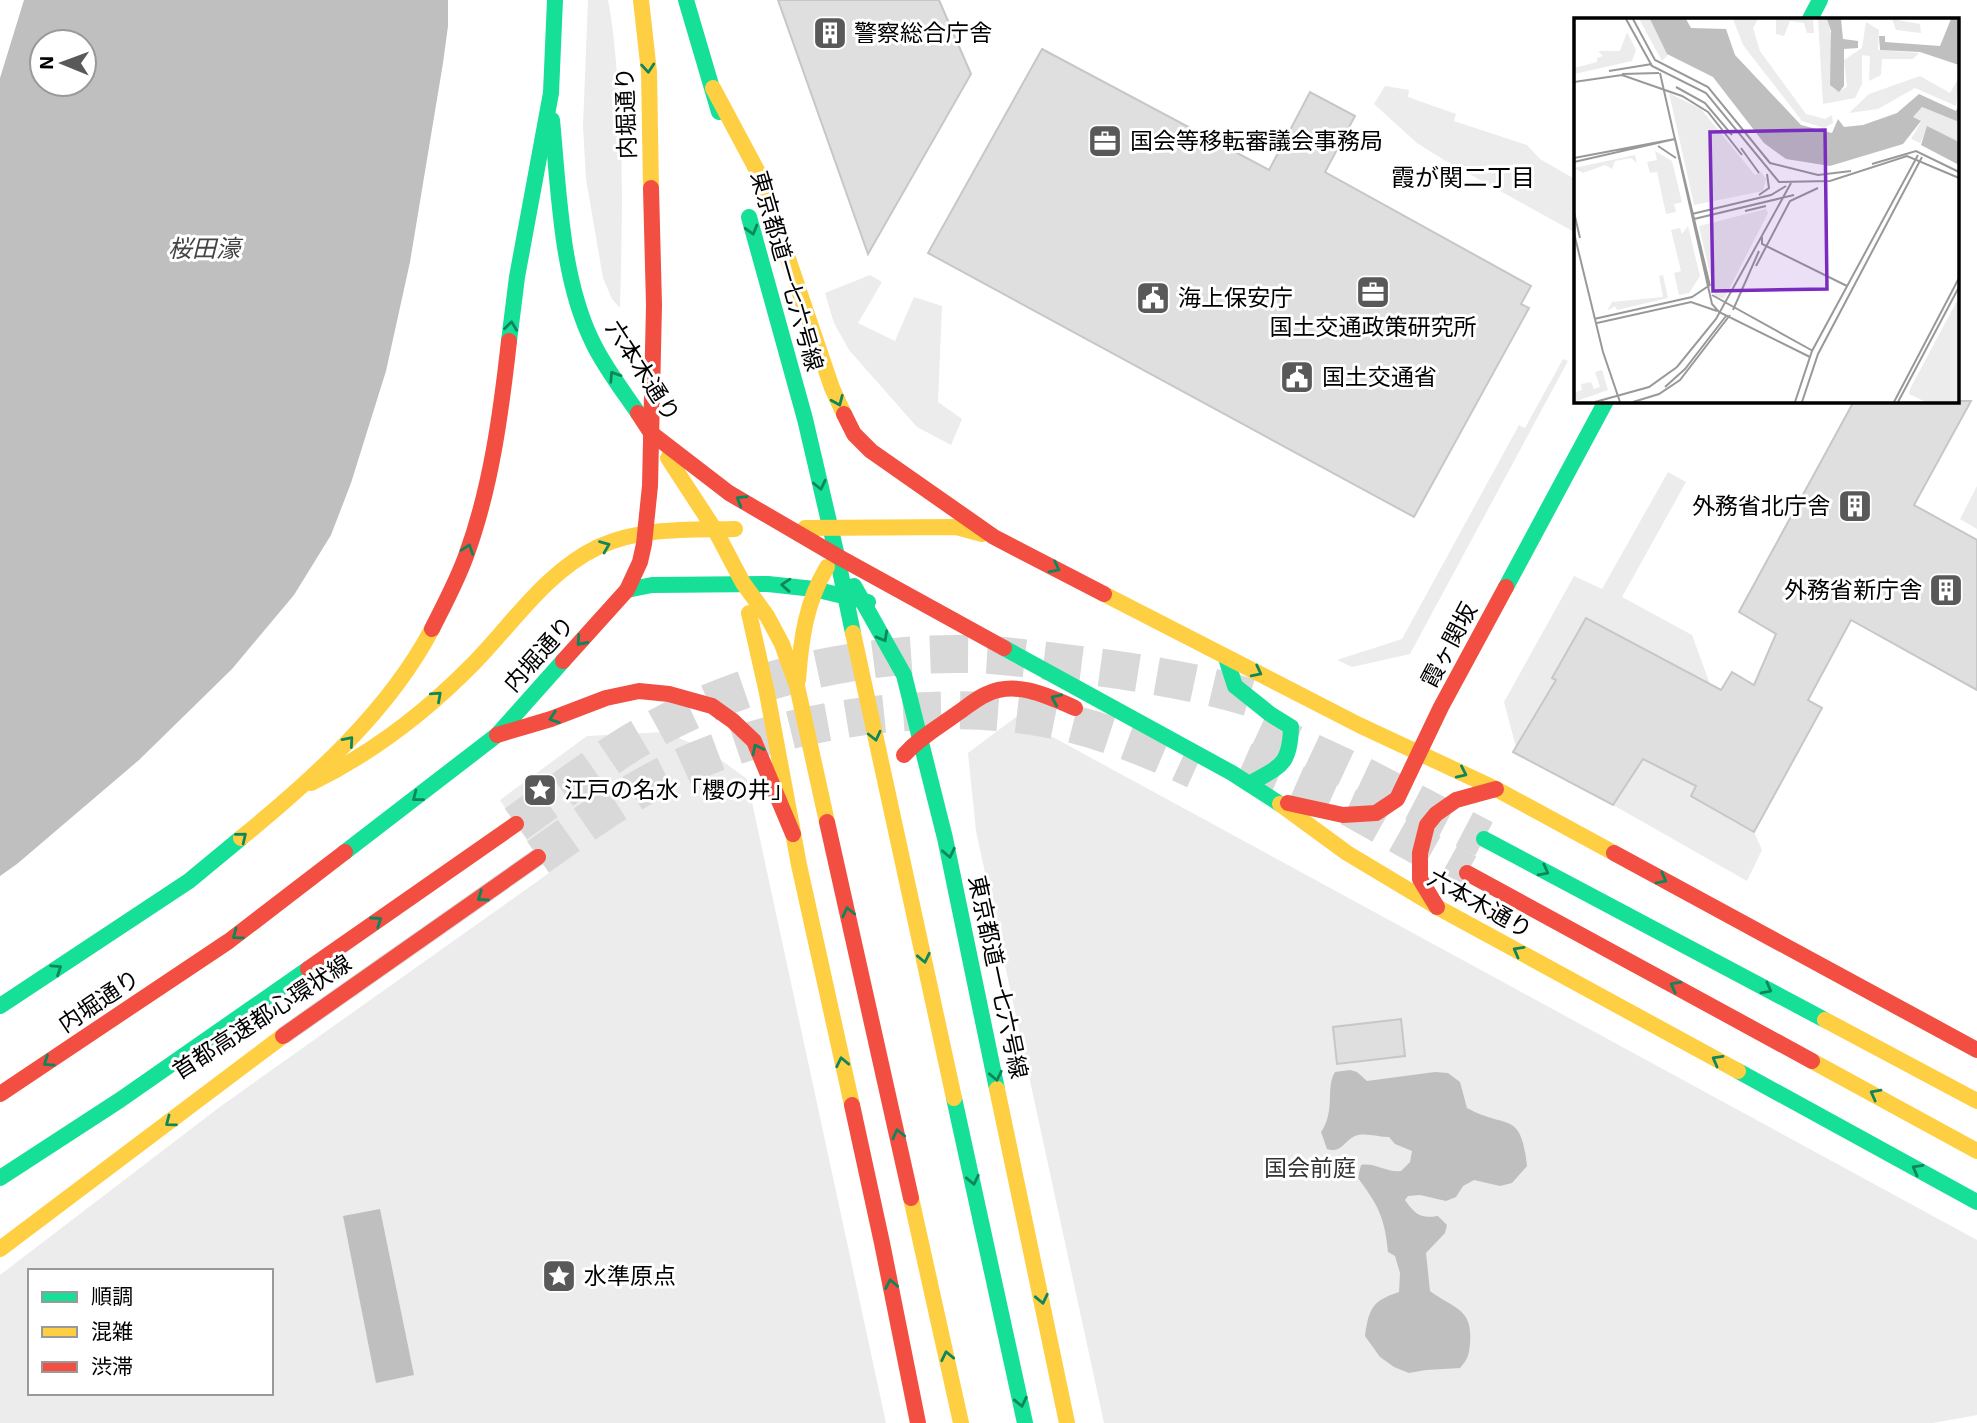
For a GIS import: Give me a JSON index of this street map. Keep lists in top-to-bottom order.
{
  "streets": {
    "main road": [
      "内堀通り",
      "東京都道一七六号線",
      "六本木通り",
      "霞ヶ関坂",
      "首都高速都心環状線"
    ]
  },
  "crossings": [
    ["内堀通り", "六本木通り"],
    ["東京都道一七六号線", "六本木通り"],
    ["六本木通り", "霞ヶ関坂"]
  ],
  "districts": ["霞が関二丁目"],
  "water": ["桜田濠"],
  "parks": ["国会前庭"],
  "places": {
    "building": ["警察総合庁舎", "外務省北庁舎", "外務省新庁舎"],
    "office": ["国会等移転審議会事務局", "国土交通政策研究所"],
    "public building": ["海上保安庁", "国土交通省"],
    "place": ["江戸の名水「櫻の井」", "水準原点"]
  },
  "legend": ["順調", "混雑", "渋滞"],
  "north": "left"
}
